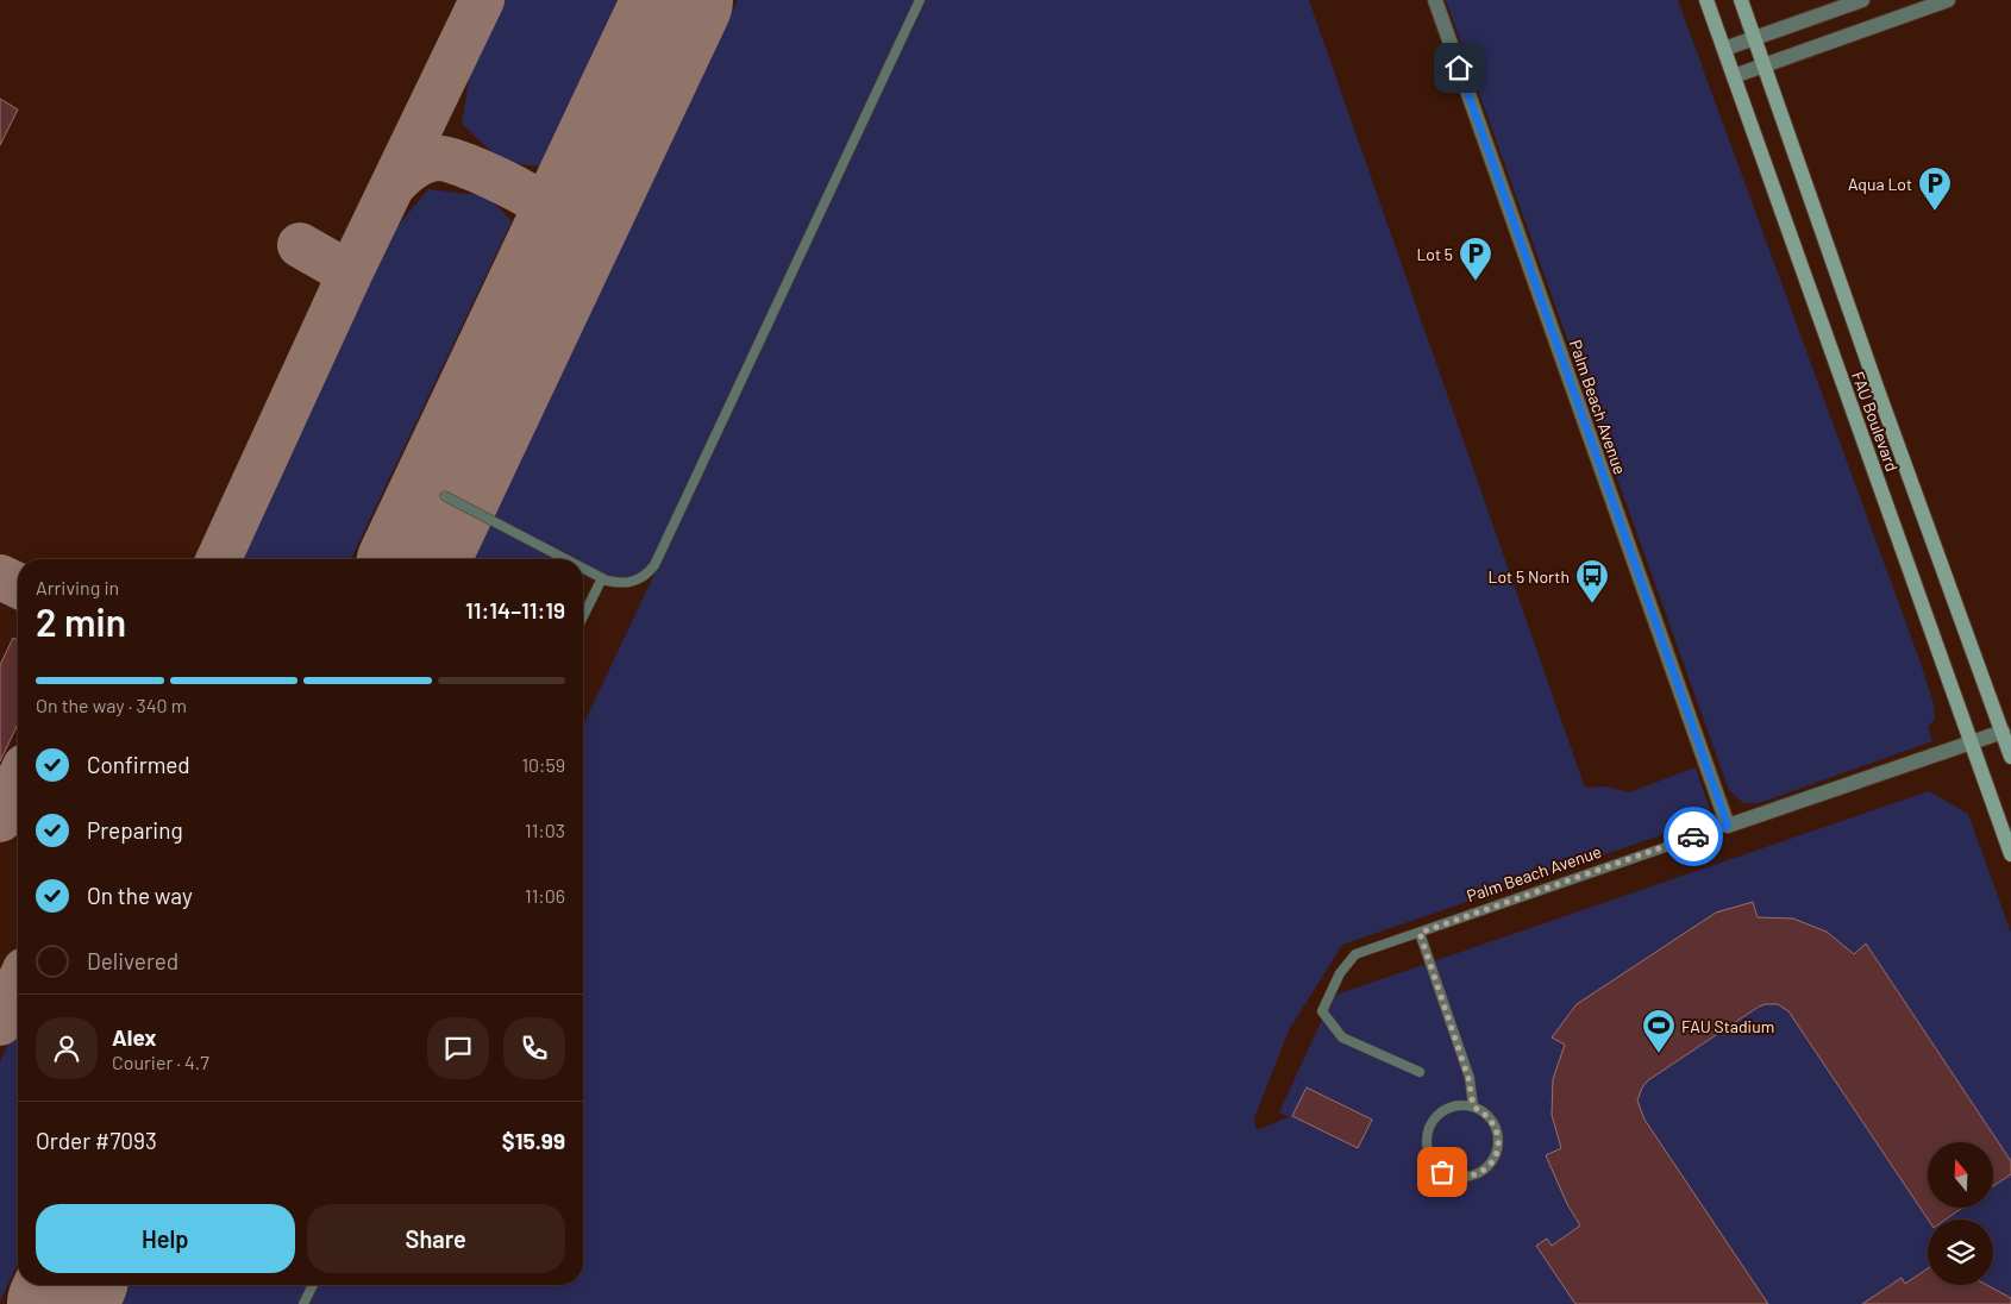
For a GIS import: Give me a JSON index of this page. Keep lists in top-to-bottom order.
{
  "streets": {
    "street": ["Palm Beach Avenue", "FAU Boulevard"]
  },
  "crossings": [
    ["Palm Beach Avenue", "FAU Boulevard"]
  ],
  "places": {
    "parking": ["Aqua Lot", "Lot 5"],
    "bus stop": ["Lot 5 North"],
    "sports": ["FAU Stadium"]
  },
  "north": "top",
  "page": {
    "heading": ["2 min", "Arriving in", "11:14–11:19"],
    "panel": [
      "Alex",
      "Courier · 4.7",
      "Order #7093",
      "$15.99"
    ],
    "bar": "On the way · 340 m",
    "list": [
      ["Confirmed", "10:59"],
      ["Preparing", "11:03"],
      ["On the way", "11:06"],
      "Delivered"
    ],
    "buttons": ["Help", "Share"]
  }
}
